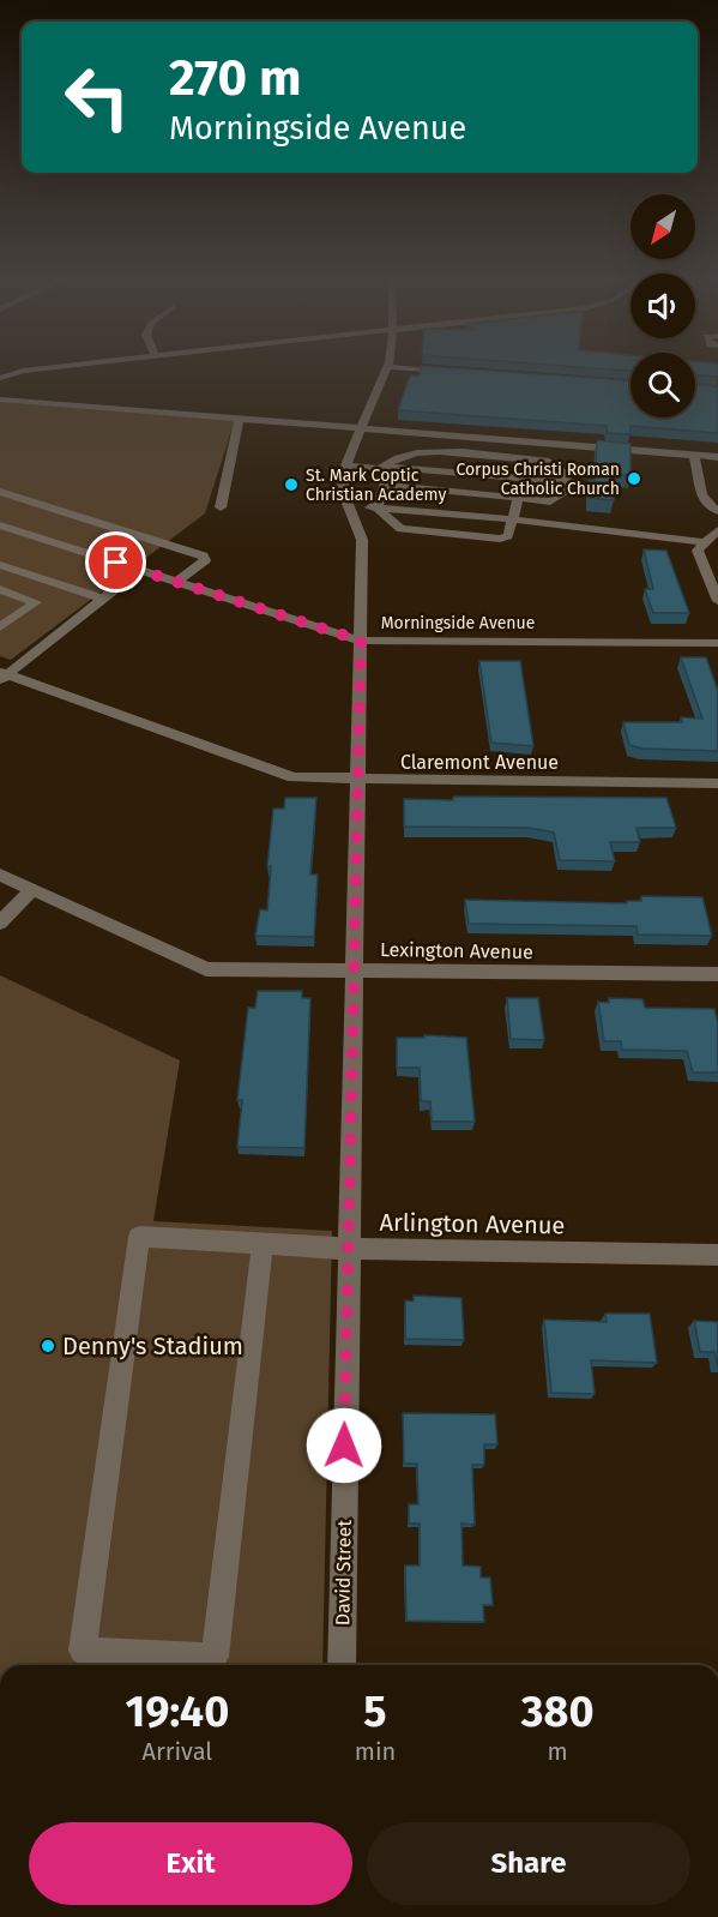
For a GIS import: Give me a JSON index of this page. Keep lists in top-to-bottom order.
{
  "streets": {
    "street": [
      "Morningside Avenue",
      "Claremont Avenue",
      "Lexington Avenue",
      "Arlington Avenue",
      "David Street"
    ]
  },
  "crossings": [
    ["Morningside Avenue", "David Street"],
    ["Claremont Avenue", "David Street"],
    ["Lexington Avenue", "David Street"],
    ["Arlington Avenue", "David Street"]
  ],
  "places": ["Corpus Christi Roman Catholic Church", "St. Mark Coptic Christian Academy", "Denny's Stadium"],
  "north": "bottom left",
  "page": {
    "turn": ["270 m", "Morningside Avenue"],
    "eta": [
      "19:40",
      "Arrival",
      "5",
      "min",
      "380",
      "m"
    ],
    "buttons": ["Exit", "Share"]
  }
}
